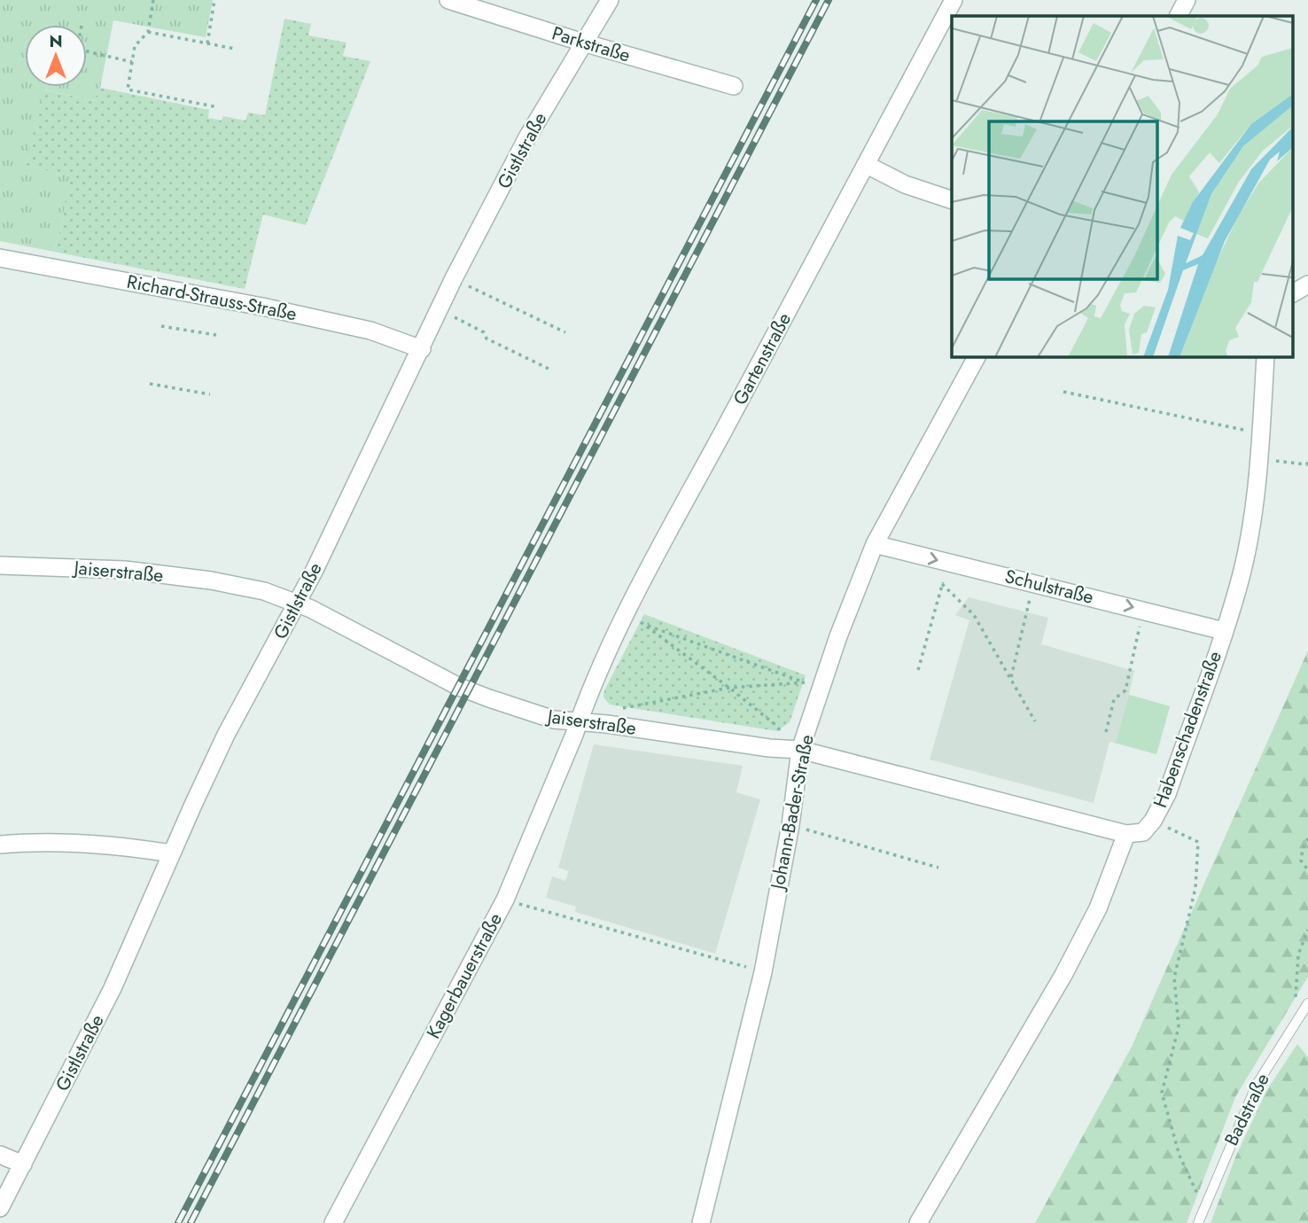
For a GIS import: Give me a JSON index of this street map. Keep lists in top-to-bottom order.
{
  "streets": {
    "street": [
      "Parkstraße",
      "Gistlstraße",
      "Richard-Strauss-Straße",
      "Gartenstraße",
      "Jaiserstraße",
      "Schulstraße",
      "Habenschadenstraße",
      "Johann-Bader-Straße",
      "Kagerbauerstraße"
    ],
    "lane": ["Badstraße"]
  },
  "crossings": [
    ["Parkstraße", "Gistlstraße"],
    ["Gistlstraße", "Richard-Strauss-Straße"],
    ["Gistlstraße", "Jaiserstraße"],
    ["Gartenstraße", "Jaiserstraße"],
    ["Gartenstraße", "Kagerbauerstraße"],
    ["Jaiserstraße", "Habenschadenstraße"],
    ["Jaiserstraße", "Johann-Bader-Straße"],
    ["Jaiserstraße", "Kagerbauerstraße"],
    ["Schulstraße", "Habenschadenstraße"],
    ["Schulstraße", "Johann-Bader-Straße"]
  ],
  "one_way": ["Schulstraße"],
  "north": "top"
}
